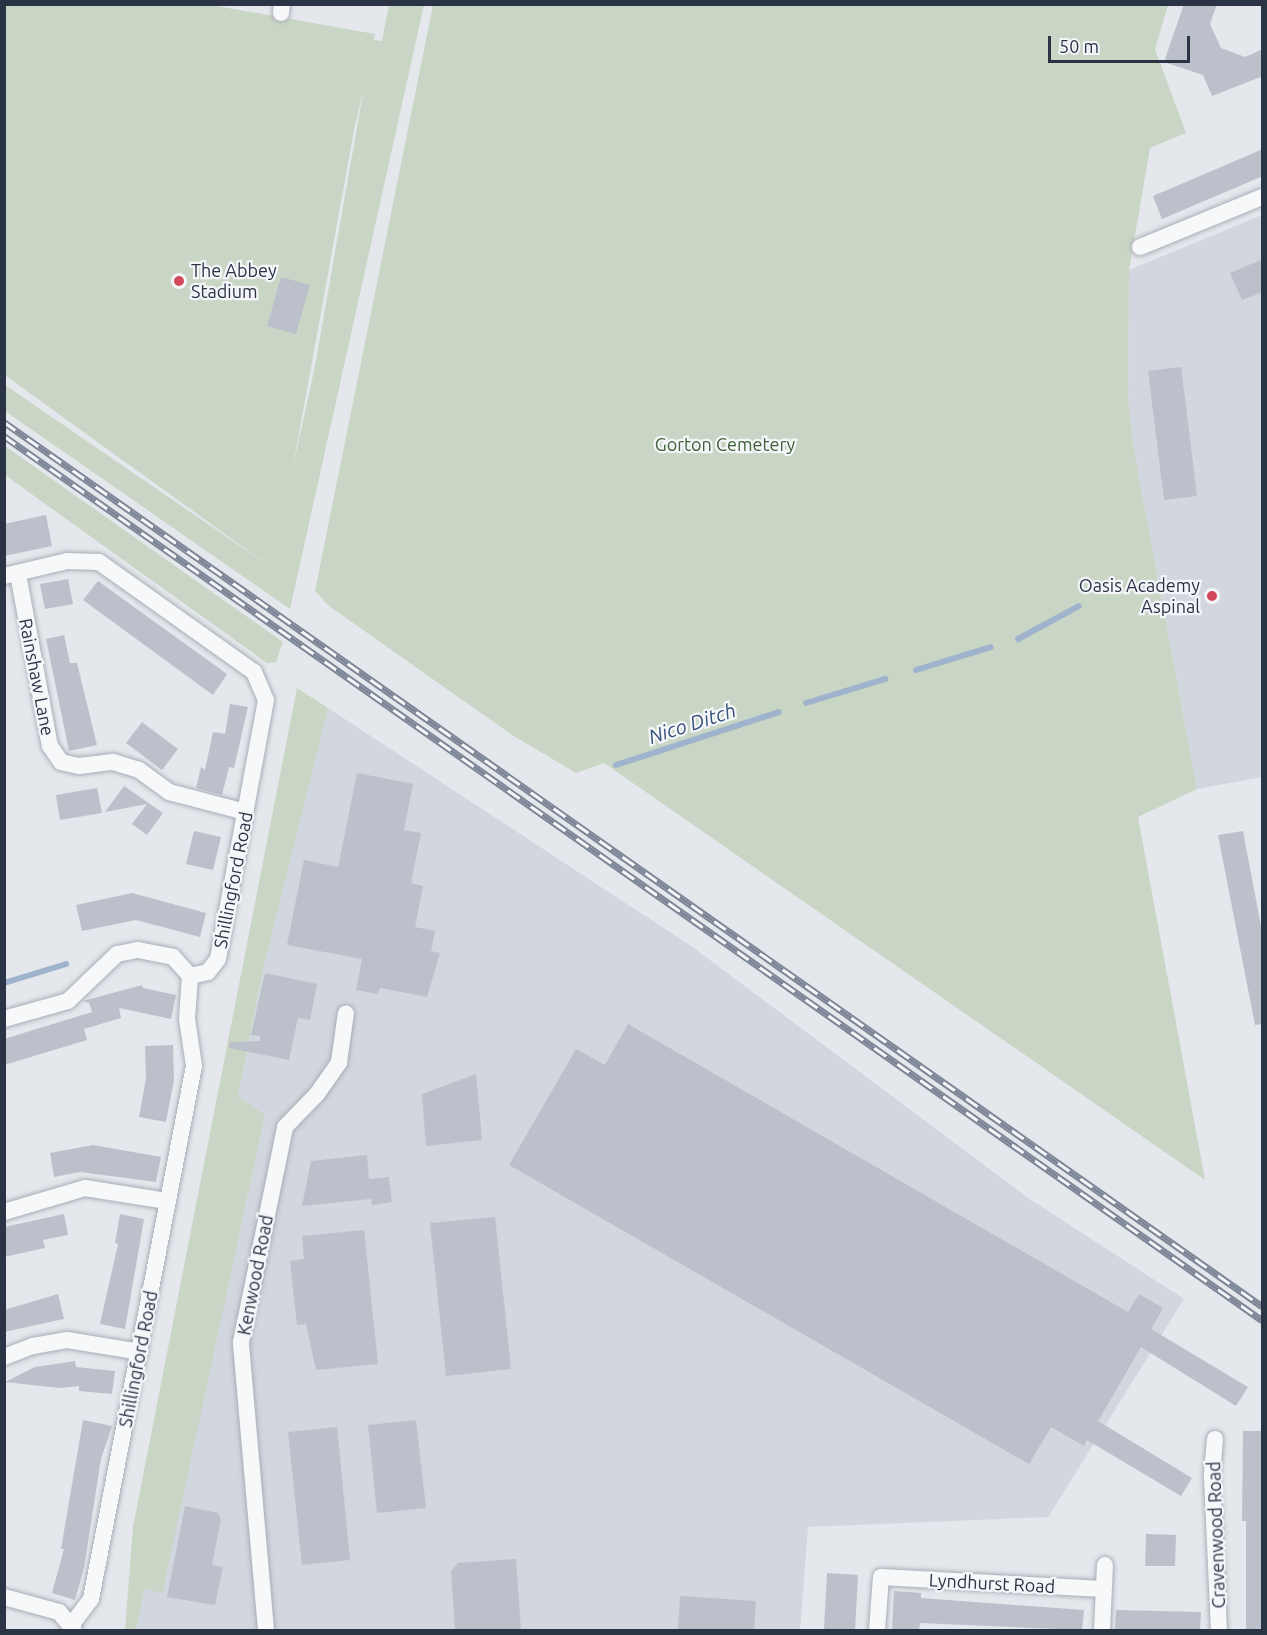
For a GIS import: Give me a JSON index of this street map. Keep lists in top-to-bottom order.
{
  "streets": {
    "street": [
      "Rainshaw Lane",
      "Shillingford Road",
      "Kenwood Road",
      "Cravenwood Road",
      "Lyndhurst Road"
    ]
  },
  "crossings": [
    ["Rainshaw Lane", "Shillingford Road"]
  ],
  "water": ["Nico Ditch"],
  "parks": ["Gorton Cemetery"],
  "places": ["The Abbey Stadium", "Oasis Academy Aspinal"],
  "scale_bar": "50 m"
}
